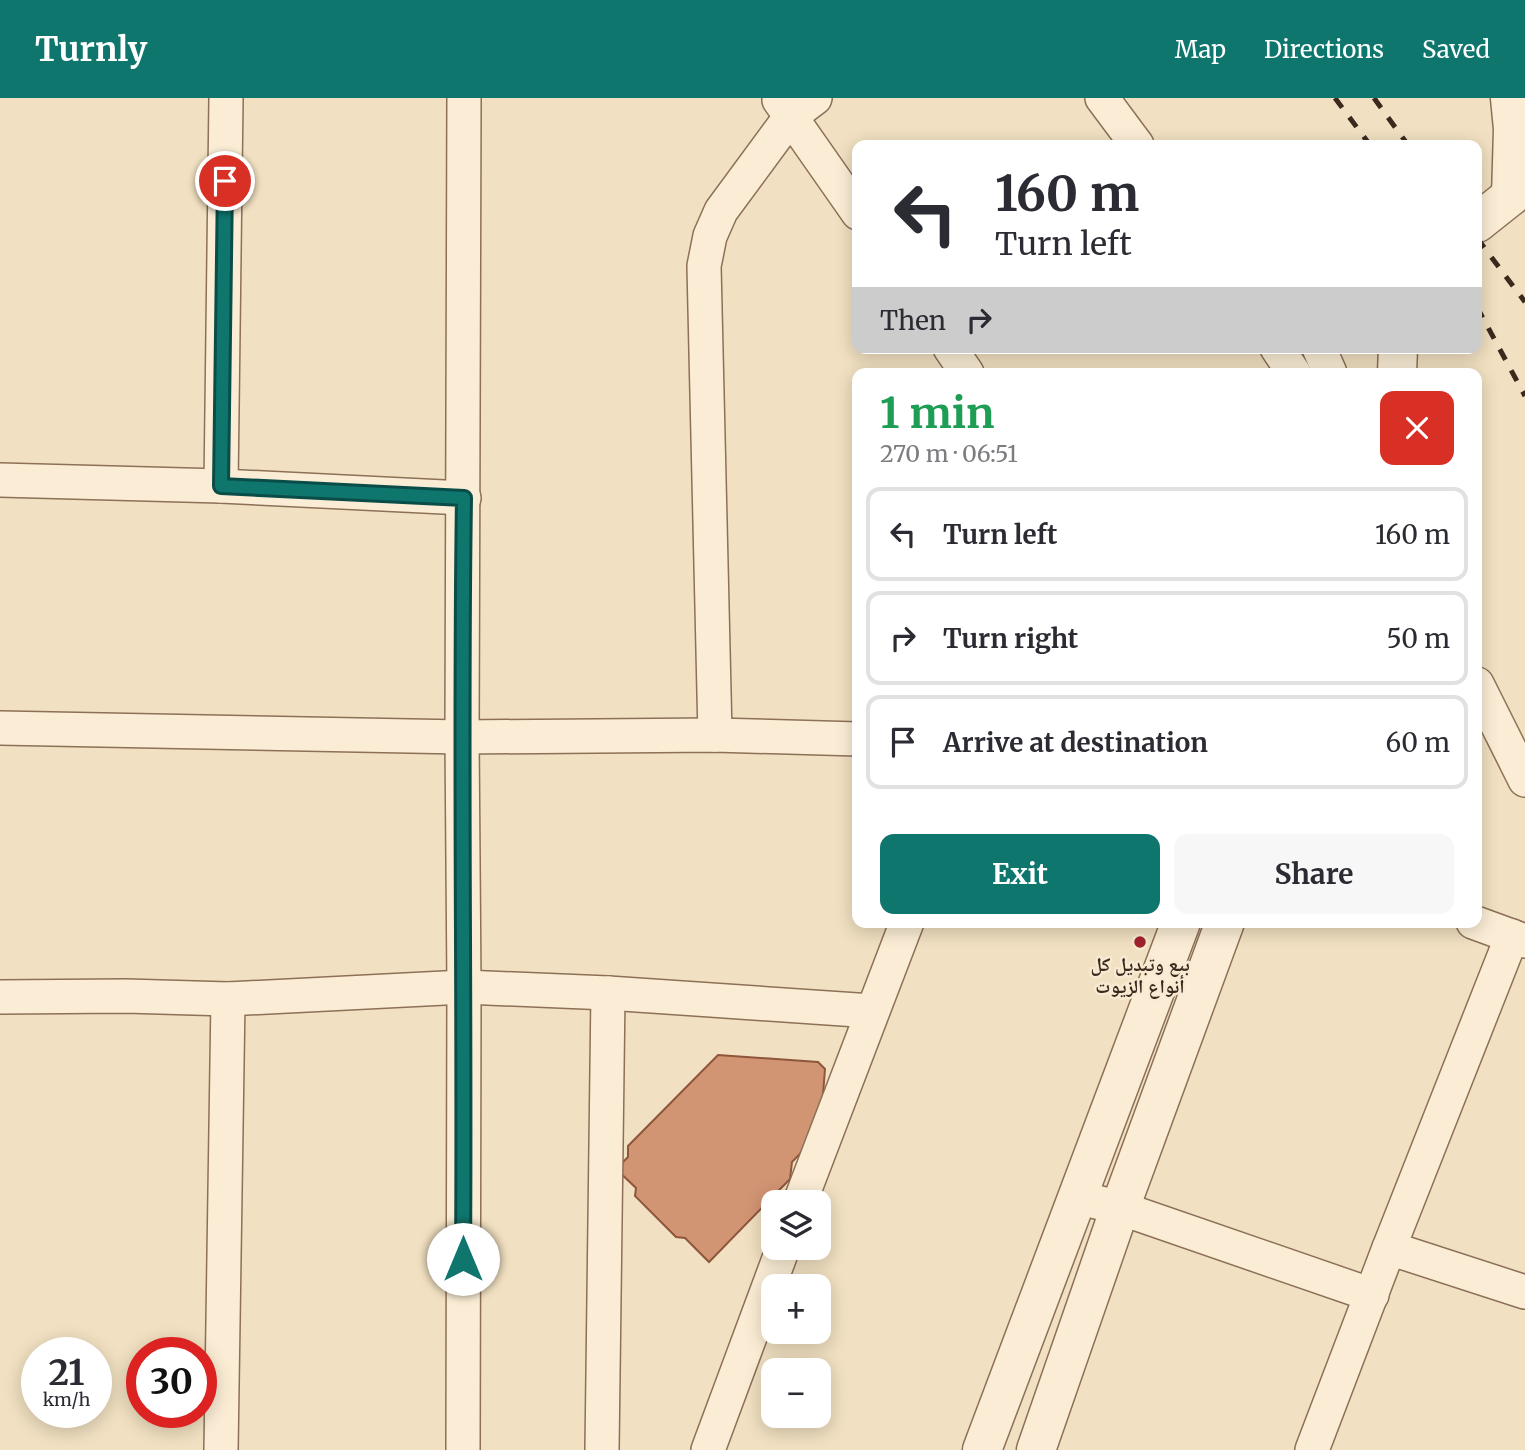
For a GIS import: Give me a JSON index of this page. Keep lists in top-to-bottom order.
{
  "places": ["بيع وتبديل كل أنواع الزيوت"],
  "page": {
    "header": "Turnly",
    "nav": ["Map", "Directions", "Saved"],
    "turn": ["160 m", "Turn left"],
    "then": "Then",
    "heading": ["1 min", "270 m · 06:51"],
    "list": [
      {
        "name": "Turn left",
        "value": "160 m"
      },
      {
        "name": "Turn right",
        "value": "50 m"
      },
      {
        "name": "Arrive at destination",
        "value": "60 m"
      }
    ],
    "buttons": ["Exit", "Share"],
    "map_buttons": ["+", "−"],
    "speed": "21 km/h",
    "limit": "30"
  }
}
